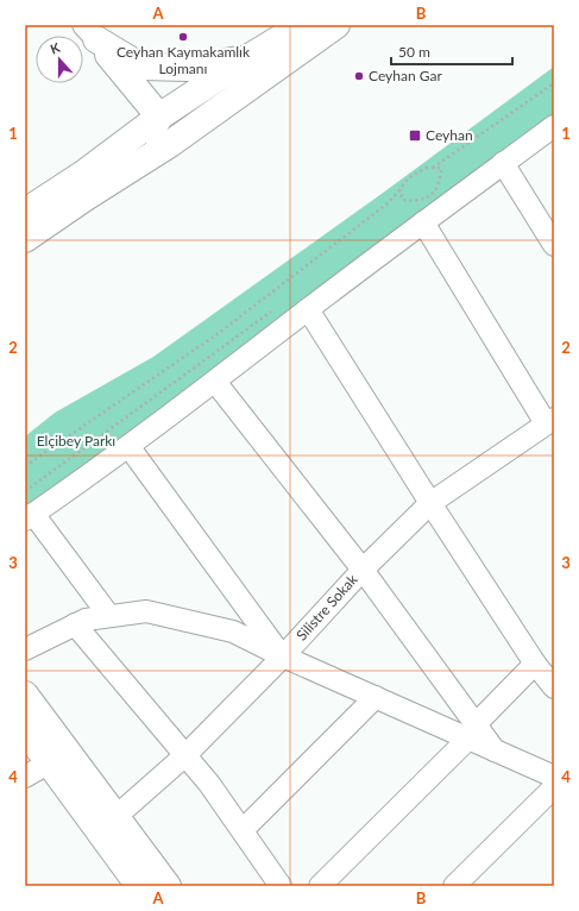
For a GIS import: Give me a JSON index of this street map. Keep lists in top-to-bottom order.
{
  "streets": {
    "street": ["Silistre Sokak"]
  },
  "parks": ["Elçibey Parkı"],
  "places": {
    "other": ["Ceyhan Kaymakamlık Lojmanı", "Ceyhan Gar"],
    "transit": ["Ceyhan"]
  },
  "scale_bar": "50 m",
  "north": "top",
  "grid": {
    "columns": ["A", "B"],
    "rows": [
      "1",
      "2",
      "3",
      "4"
    ]
  }
}
